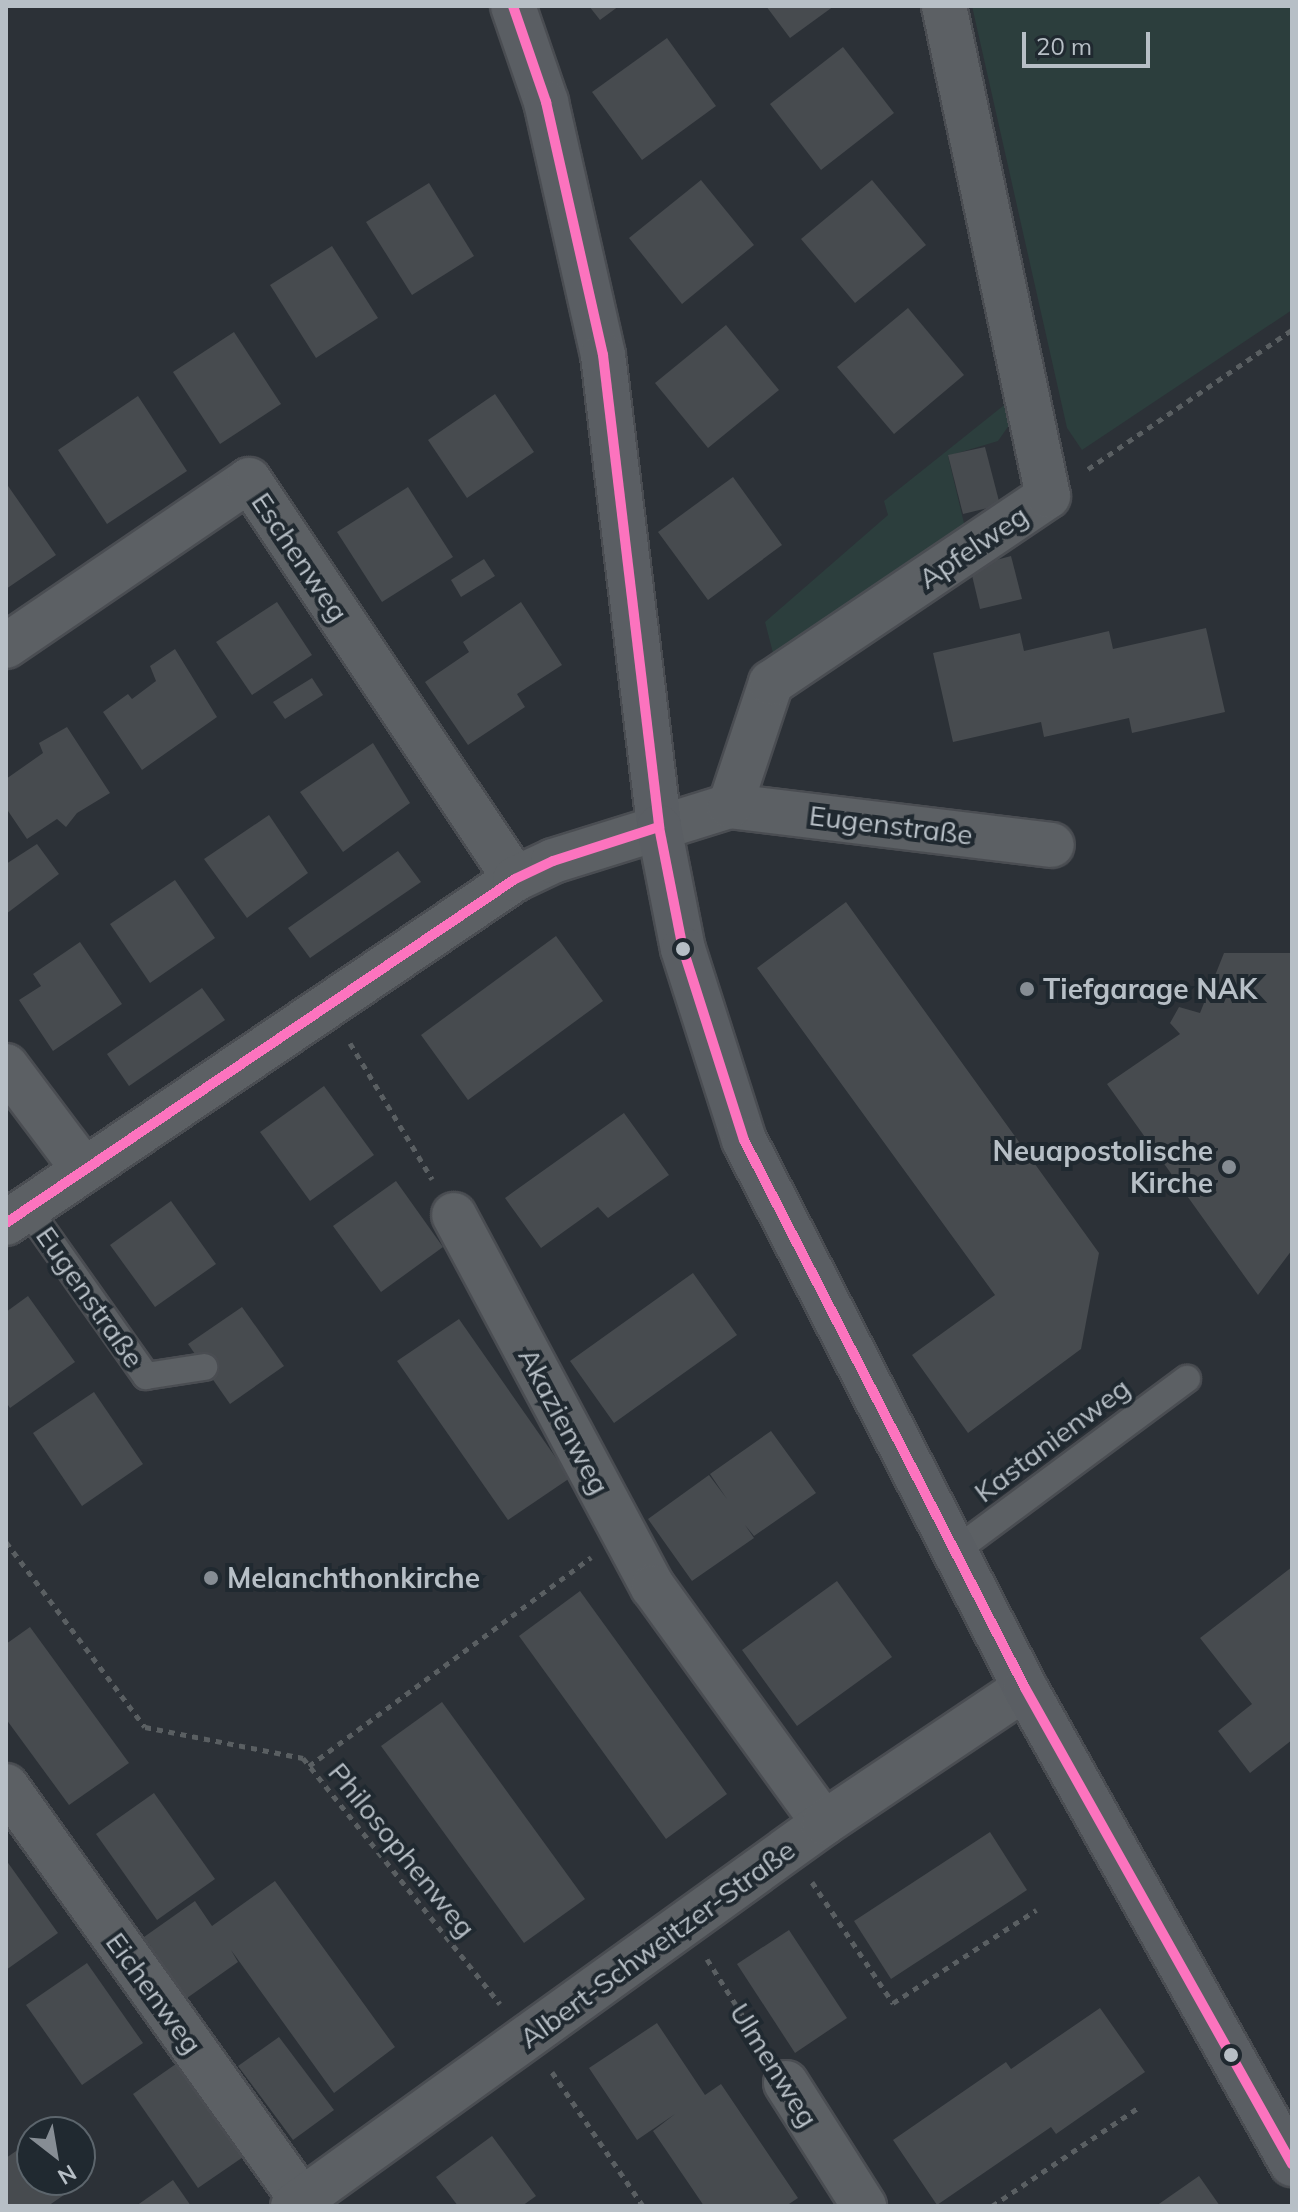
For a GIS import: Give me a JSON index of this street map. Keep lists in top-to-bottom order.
{
  "streets": {
    "street": [
      "Apfelweg",
      "Eschenweg",
      "Eugenstraße",
      "Akazienweg",
      "Albert-Schweitzer-Straße",
      "Eichenweg",
      "Ulmenweg"
    ],
    "lane": ["Kastanienweg"],
    "path": ["Philosophenweg"]
  },
  "crossings": [
    ["Apfelweg", "Eugenstraße"],
    ["Eschenweg", "Eugenstraße"],
    ["Akazienweg", "Albert-Schweitzer-Straße"],
    ["Philosophenweg", "Albert-Schweitzer-Straße"],
    ["Albert-Schweitzer-Straße", "Eichenweg"],
    ["Albert-Schweitzer-Straße", "Ulmenweg"]
  ],
  "places": ["Tiefgarage NAK", "Neuapostolische Kirche", "Melanchthonkirche"],
  "scale_bar": "20 m",
  "north": "bottom right"
}
